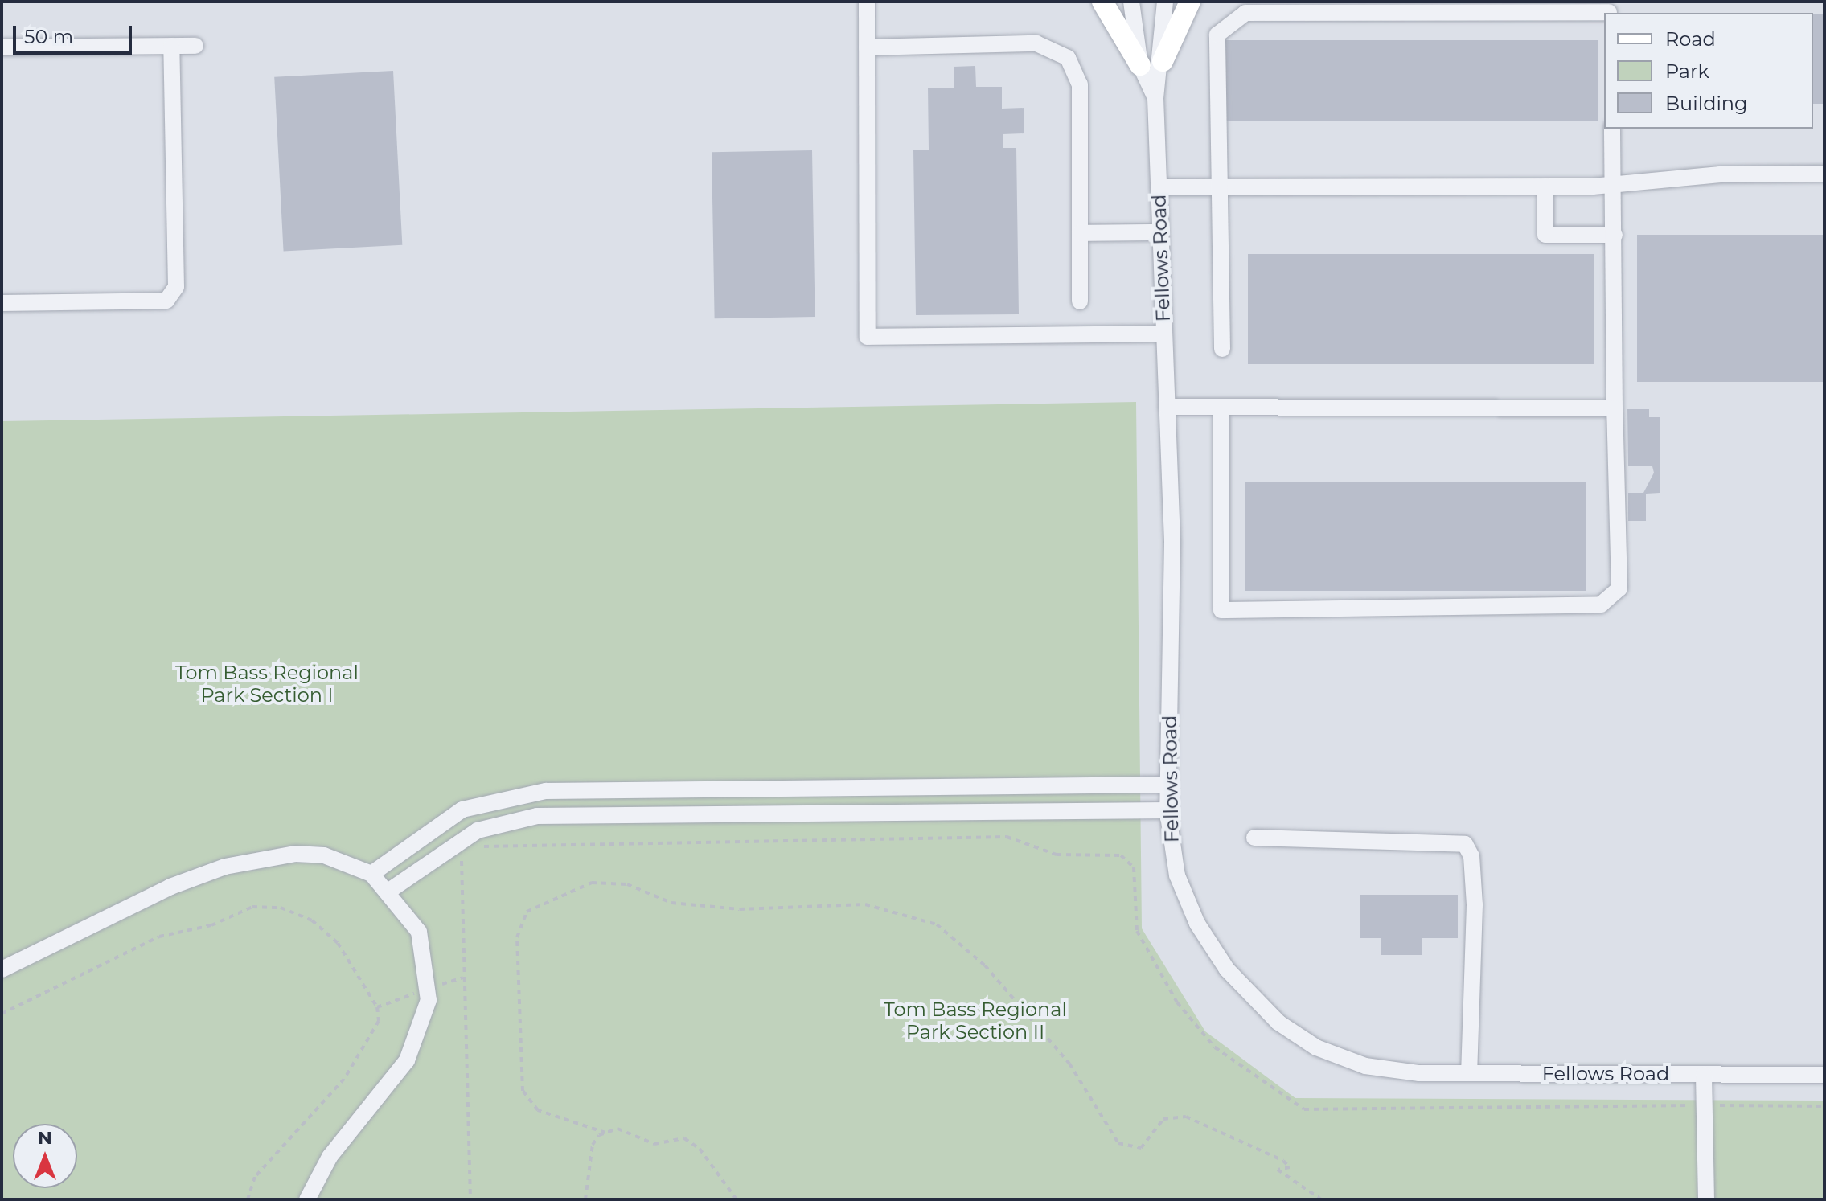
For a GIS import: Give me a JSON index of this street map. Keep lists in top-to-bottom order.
{
  "streets": {
    "street": ["Fellows Road"]
  },
  "parks": ["Tom Bass Regional Park Section I", "Tom Bass Regional Park Section II"],
  "legend": ["Road", "Park", "Building"],
  "scale_bar": "50 m",
  "north": "top"
}
